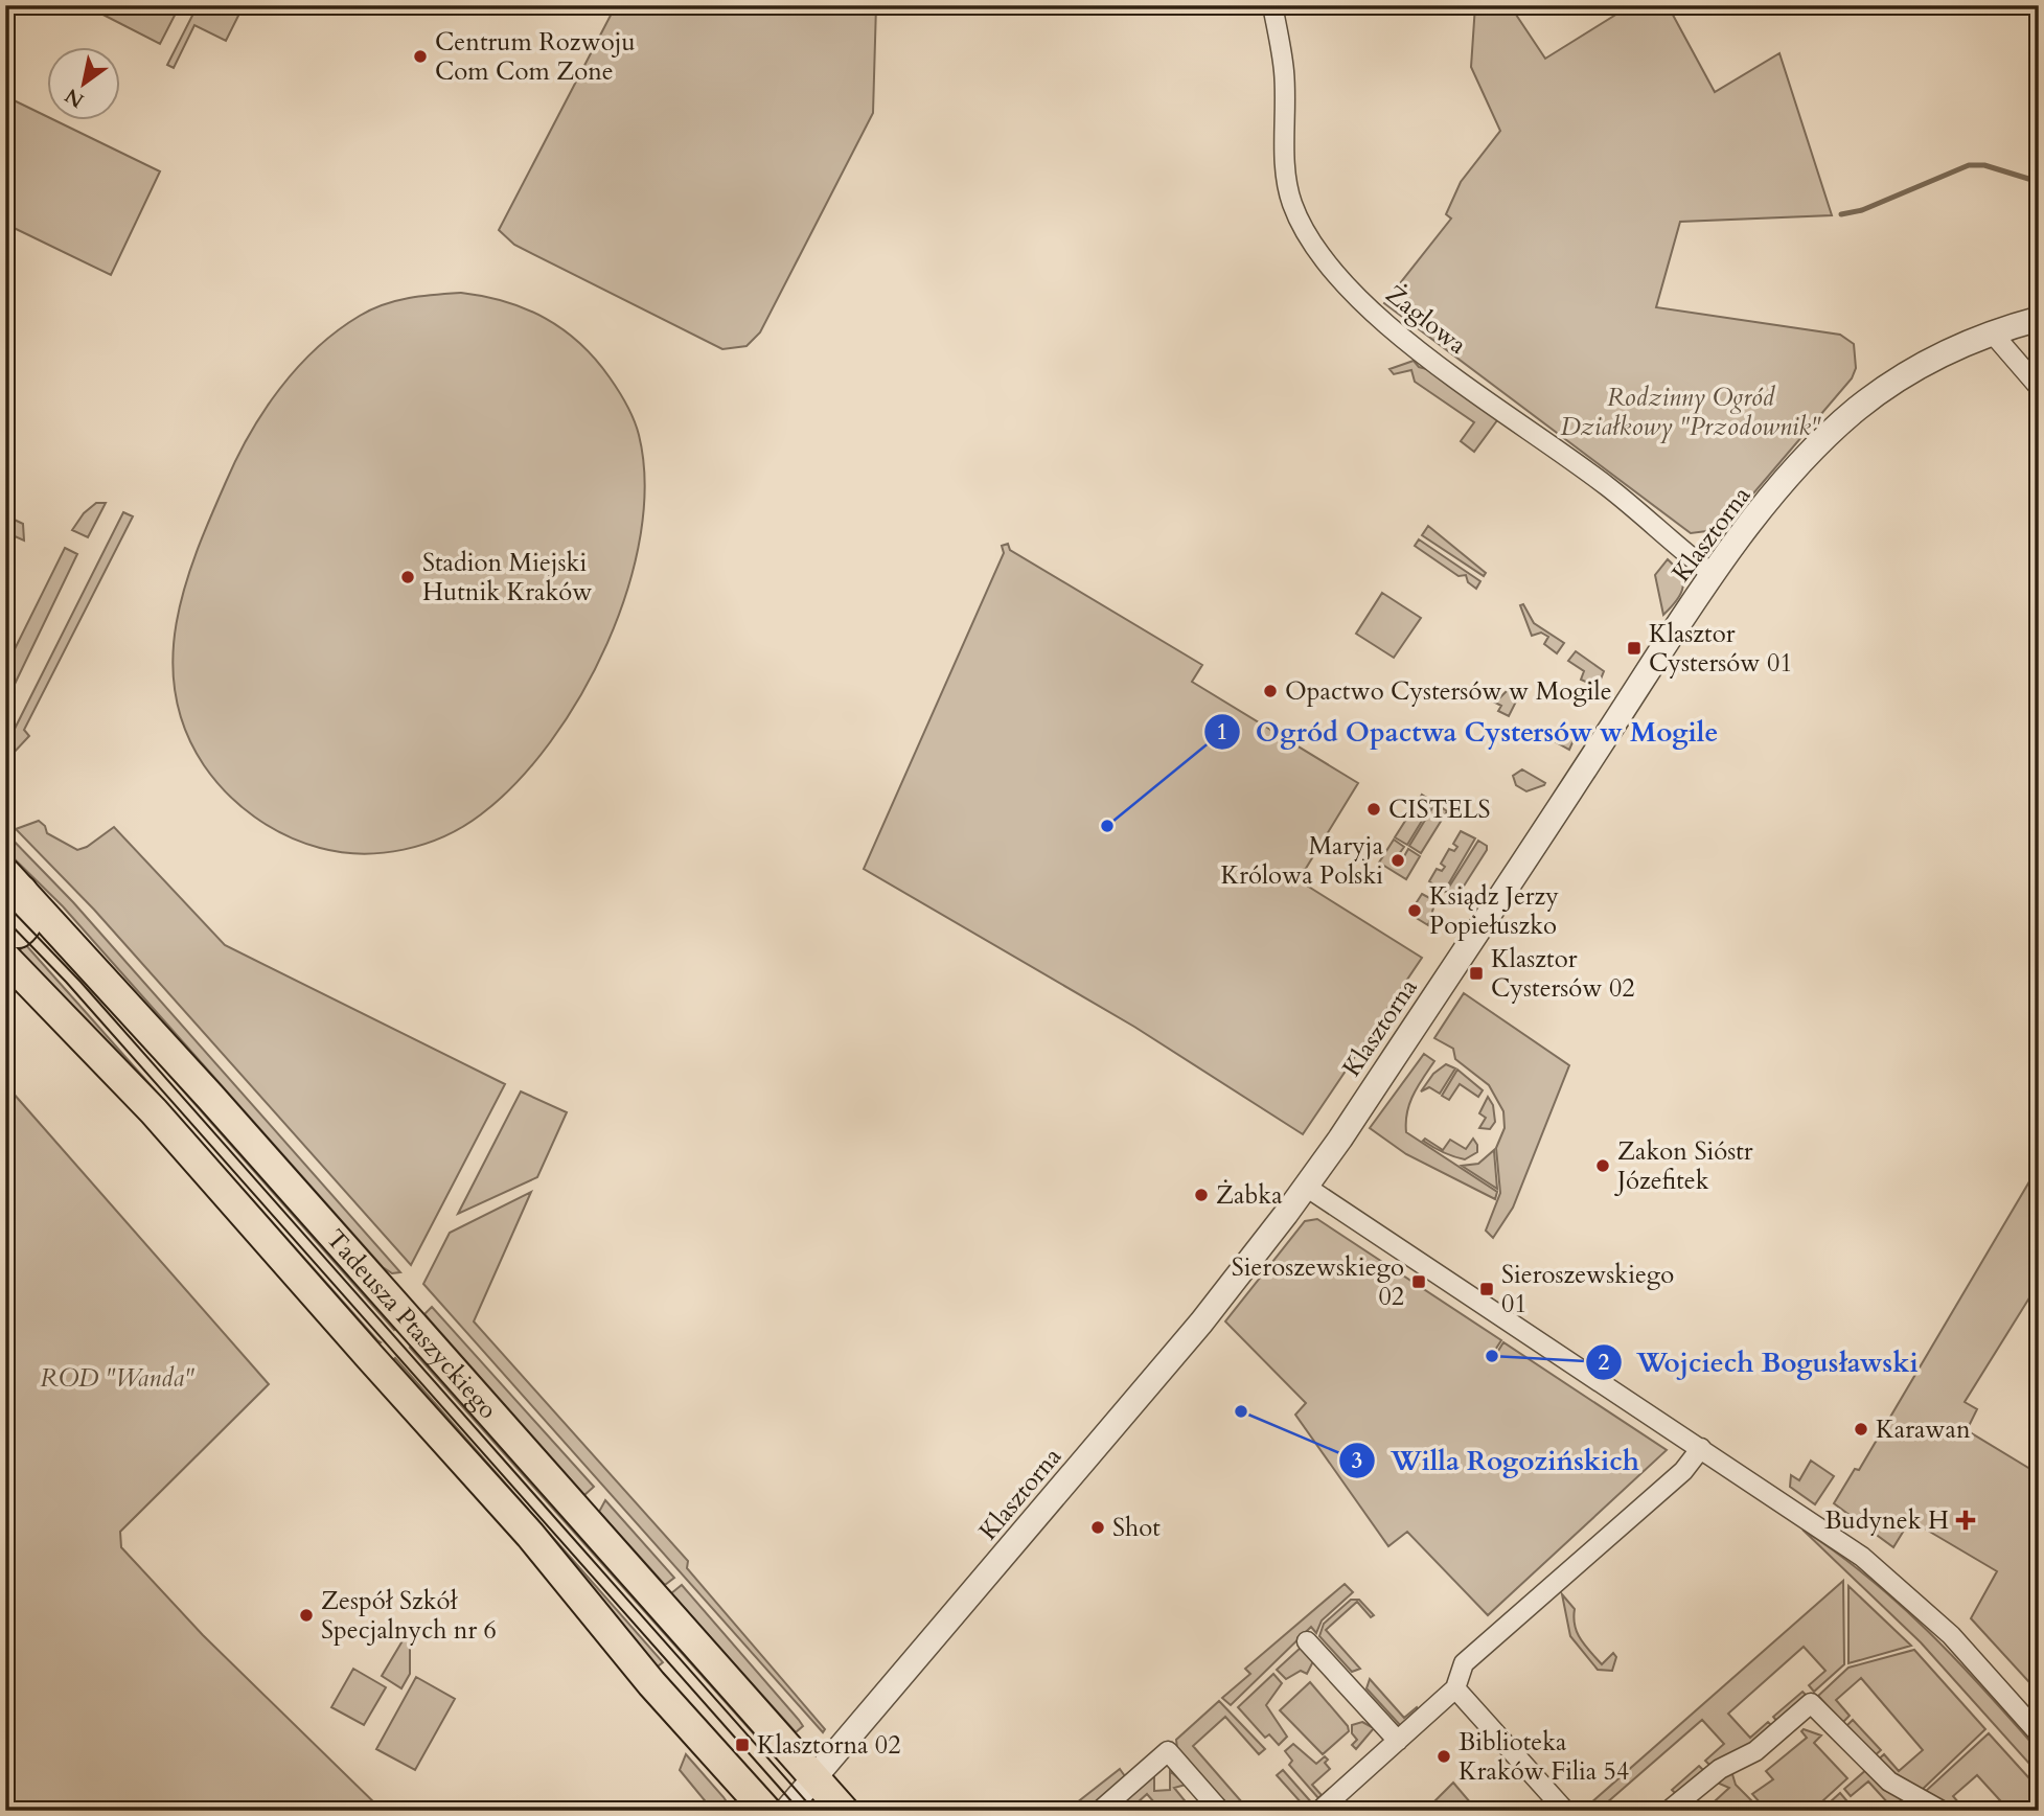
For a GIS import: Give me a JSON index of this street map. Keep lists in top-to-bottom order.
{
  "streets": {
    "main road": ["Tadeusza Ptaszyckiego"],
    "street": ["Żaglowa", "Klasztorna"]
  },
  "crossings": [
    ["Żaglowa", "Klasztorna"],
    ["Klasztorna", "Tadeusza Ptaszyckiego"]
  ],
  "parks": ["Rodzinny Ogród Działkowy \"Przodownik\"", "ROD \"Wanda\""],
  "places": {
    "other": [
      "Centrum Rozwoju Com Com Zone",
      "Stadion Miejski Hutnik Kraków",
      "Opactwo Cystersów w Mogile",
      "CISTELS",
      "Ogród Opactwa Cystersów w Mogile",
      "Maryja Królowa Polski",
      "Ksiądz Jerzy Popiełuszko",
      "Zakon Sióstr Józefitek",
      "Żabka",
      "Wojciech Bogusławski",
      "Willa Rogozińskich",
      "Karawan",
      "Shot",
      "Zespół Szkół Specjalnych nr 6",
      "Biblioteka Kraków Filia 54"
    ],
    "transit": [
      "Klasztor Cystersów 01",
      "Klasztor Cystersów 02",
      "Sieroszewskiego 02",
      "Sieroszewskiego 01",
      "Klasztorna 02"
    ],
    "health": ["Budynek H"]
  },
  "north": "bottom left"
}
